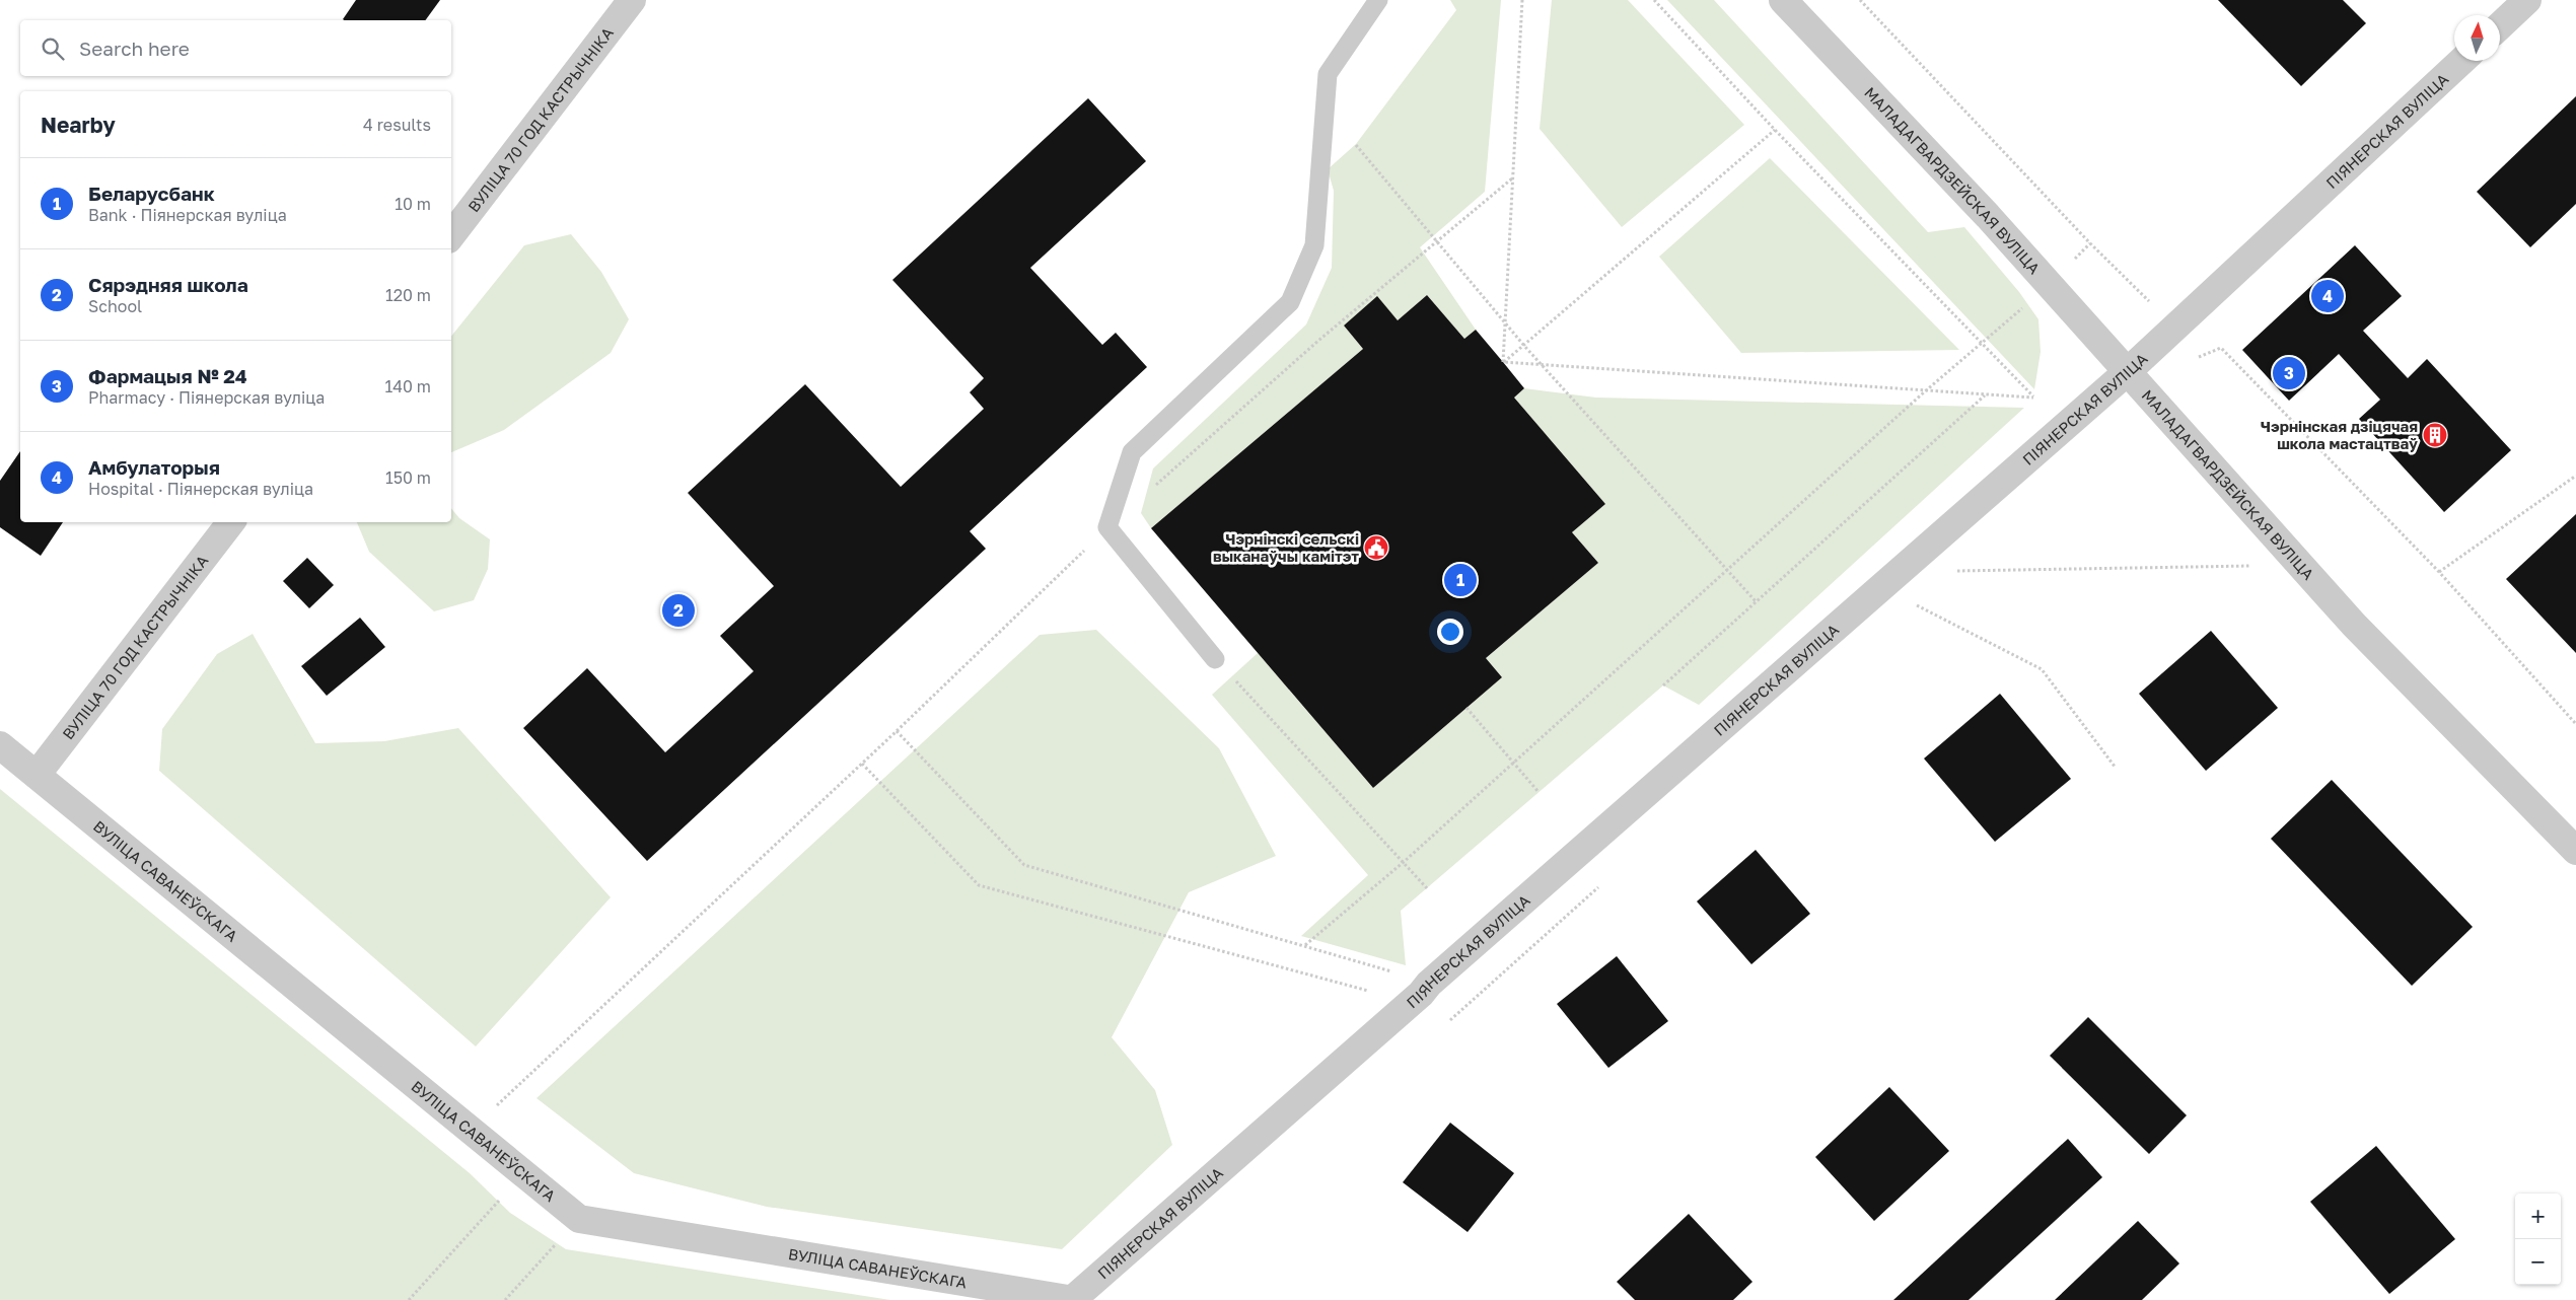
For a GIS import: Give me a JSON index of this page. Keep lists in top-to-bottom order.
{
  "streets": {
    "street": [
      "ВУЛІЦА 70 ГОД КАСТРЫЧНІКА",
      "ПІЯНЕРСКАЯ ВУЛІЦА",
      "МАЛАДАГВАРДЗЕЙСКАЯ ВУЛІЦА",
      "ВУЛІЦА САВАНЕЎСКАГА"
    ]
  },
  "crossings": [
    ["ВУЛІЦА 70 ГОД КАСТРЫЧНІКА", "ВУЛІЦА САВАНЕЎСКАГА"],
    ["ПІЯНЕРСКАЯ ВУЛІЦА", "МАЛАДАГВАРДЗЕЙСКАЯ ВУЛІЦА"],
    ["ПІЯНЕРСКАЯ ВУЛІЦА", "ВУЛІЦА САВАНЕЎСКАГА"]
  ],
  "places": {
    "building": ["Чэрнінская дзіцячая школа мастацтваў"],
    "public building": ["Чэрнінскі сельскі выканаўчы камітэт"]
  },
  "north": "top",
  "page": {
    "search": "Search here",
    "heading": ["Nearby", "4 results"],
    "list": [
      {
        "mark": "1",
        "name": "Беларусбанк",
        "note": "Bank · Піянерская вуліца",
        "value": "10 m"
      },
      {
        "mark": "2",
        "name": "Сярэдняя школа",
        "note": "School",
        "value": "120 m"
      },
      {
        "mark": "3",
        "name": "Фармацыя № 24",
        "note": "Pharmacy · Піянерская вуліца",
        "value": "140 m"
      },
      {
        "mark": "4",
        "name": "Амбулаторыя",
        "note": "Hospital · Піянерская вуліца",
        "value": "150 m"
      }
    ],
    "pins": [
      "4",
      "3",
      "1",
      "2"
    ],
    "map_buttons": ["+", "−"]
  }
}
